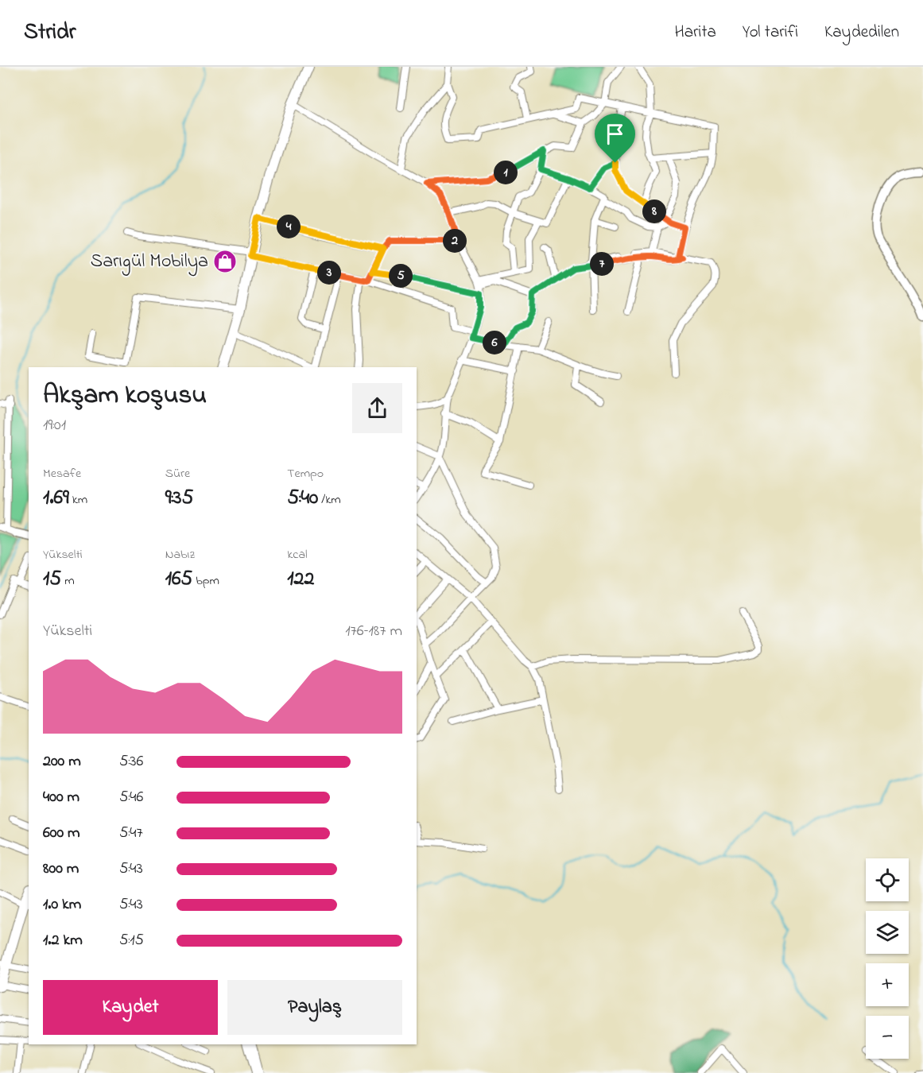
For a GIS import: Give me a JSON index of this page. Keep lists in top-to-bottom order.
{
  "places": {
    "shop": ["Sarıgül Mobilya"]
  },
  "page": {
    "header": "Stridr",
    "nav": ["Harita", "Yol tarifi", "Kaydedilen"],
    "pins": [
      "1",
      "8",
      "4",
      "2",
      "7",
      "3",
      "5",
      "6"
    ],
    "heading": ["Akşam koşusu", "19:01"],
    "stats": [
      ["Mesafe", "1.69 km"],
      ["Süre", "9:35"],
      ["Tempo", "5:40 /km"],
      ["Yükselti", "15 m"],
      ["Nabız", "165 bpm"],
      ["kcal", "122"]
    ],
    "chart": ["Yükselti", "176–187 m"],
    "list": [
      {
        "name": "200 m",
        "note": "5:36"
      },
      {
        "name": "400 m",
        "note": "5:46"
      },
      {
        "name": "600 m",
        "note": "5:47"
      },
      {
        "name": "800 m",
        "note": "5:43"
      },
      {
        "name": "1.0 km",
        "note": "5:43"
      },
      {
        "name": "1.2 km",
        "note": "5:15"
      }
    ],
    "map_buttons": ["+", "−"],
    "buttons": ["Kaydet", "Paylaş"]
  }
}
